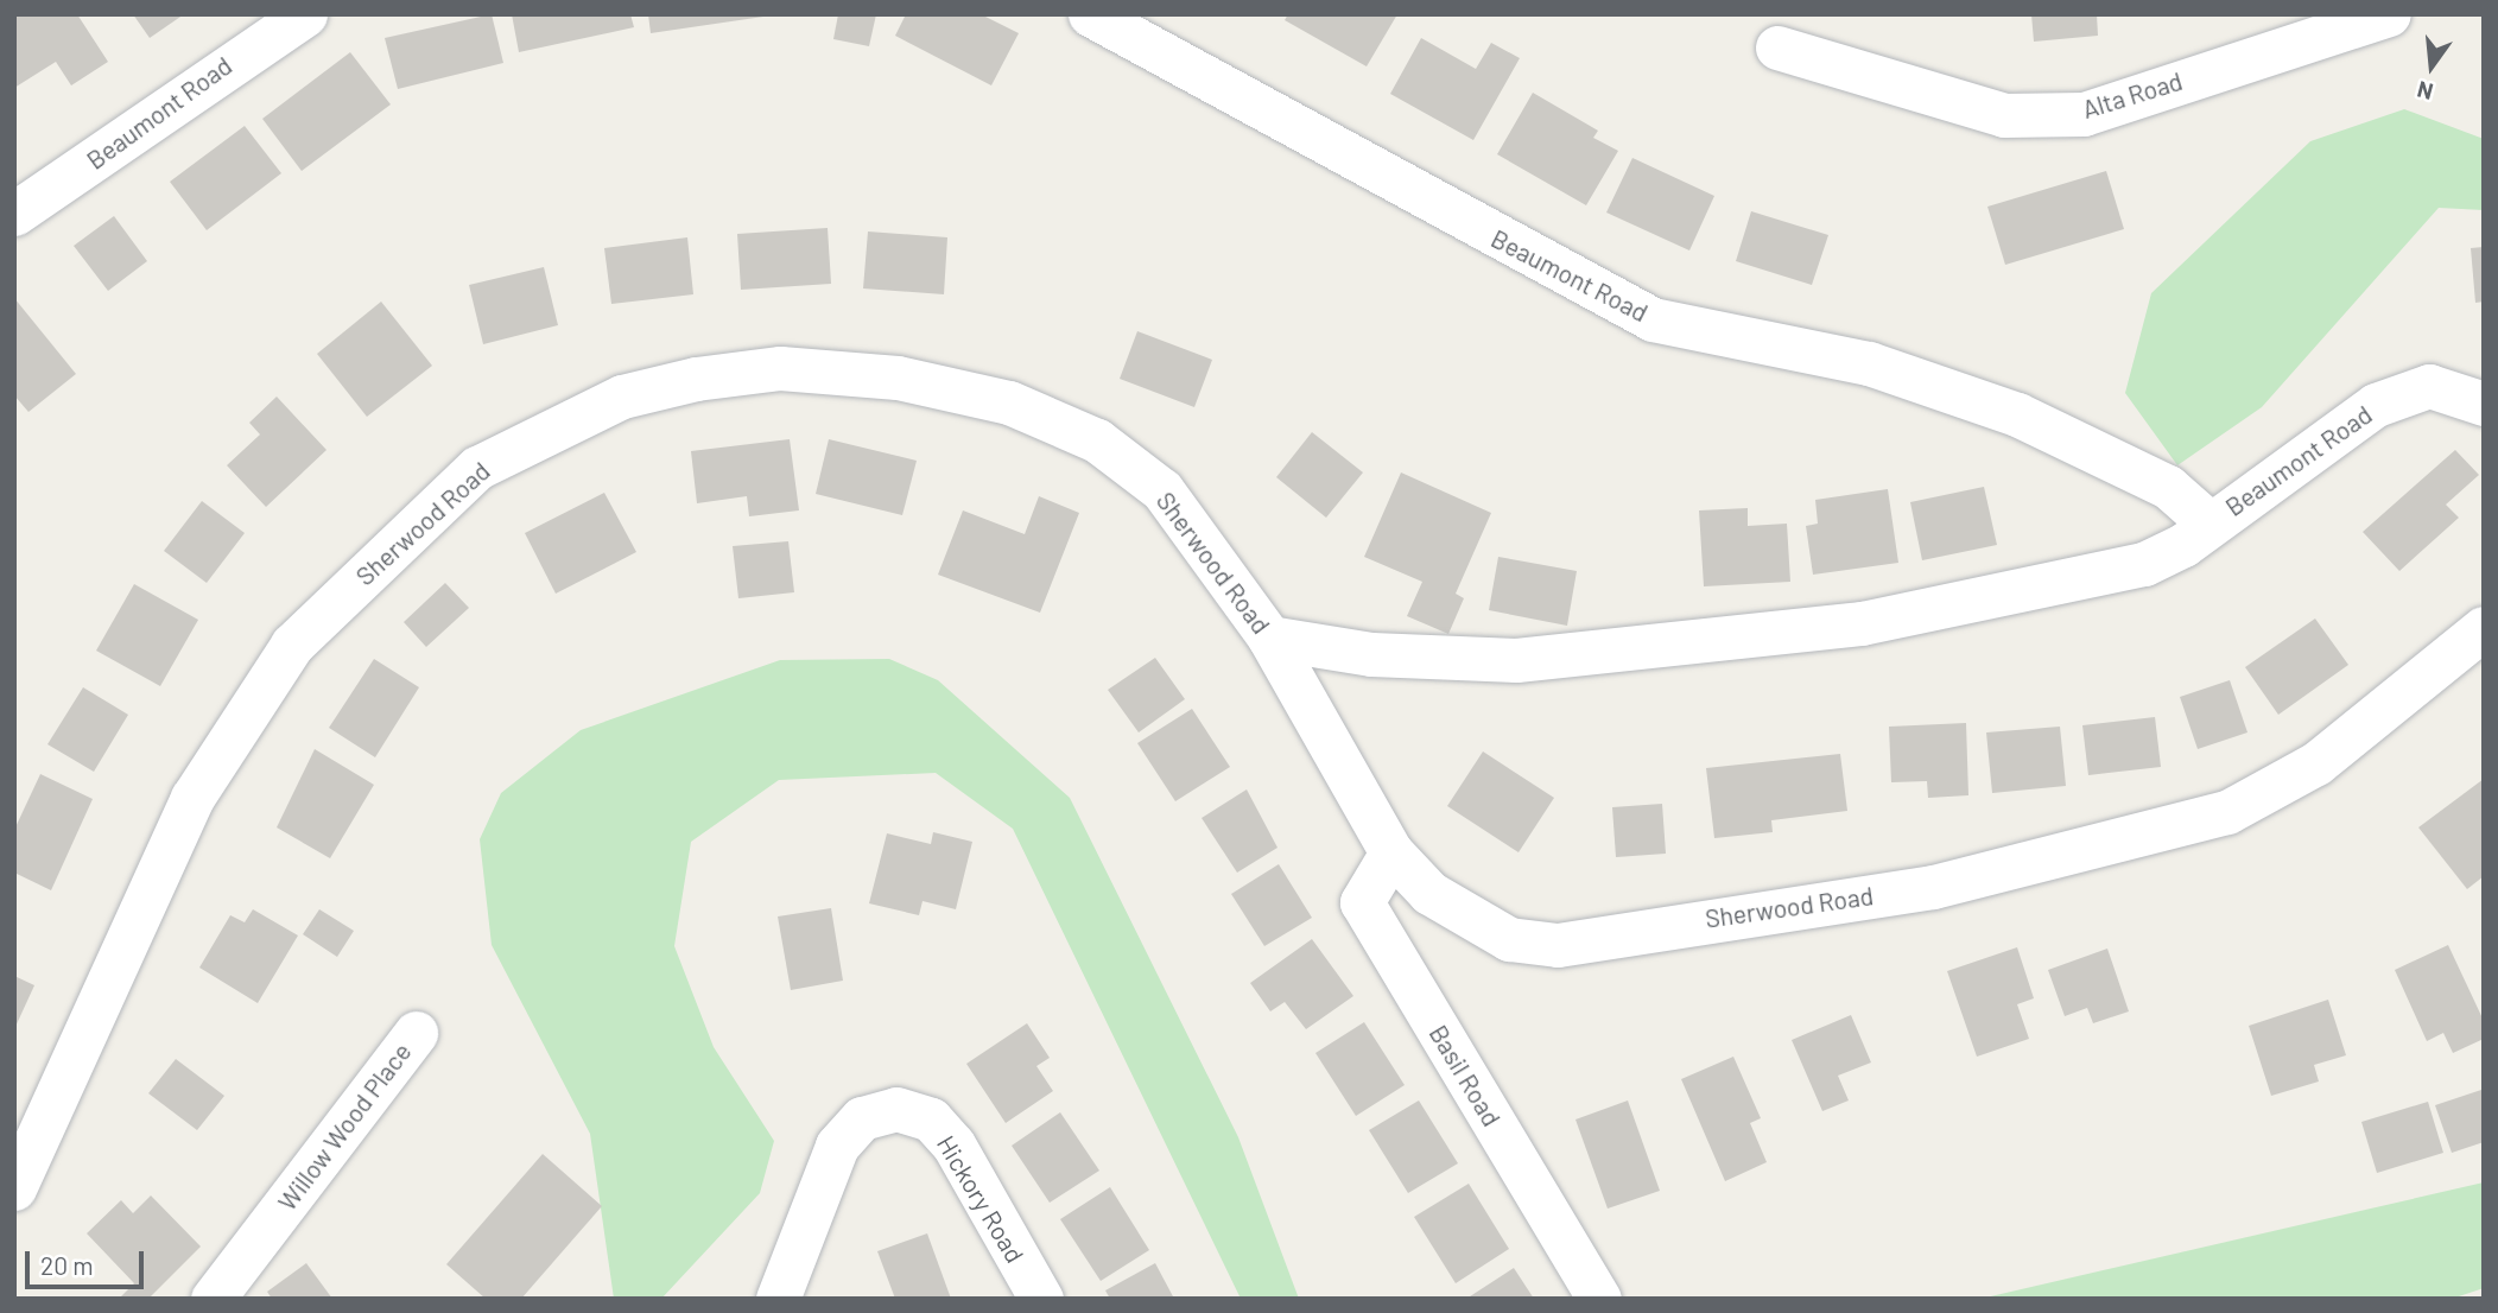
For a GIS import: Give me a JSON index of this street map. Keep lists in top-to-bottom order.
{
  "streets": {
    "street": [
      "Alta Road",
      "Beaumont Road",
      "Sherwood Road",
      "Basil Road",
      "Willow Wood Place",
      "Hickory Road"
    ]
  },
  "crossings": [
    ["Beaumont Road", "Sherwood Road"],
    ["Sherwood Road", "Basil Road"]
  ],
  "scale_bar": "20 m",
  "north": "bottom"
}
